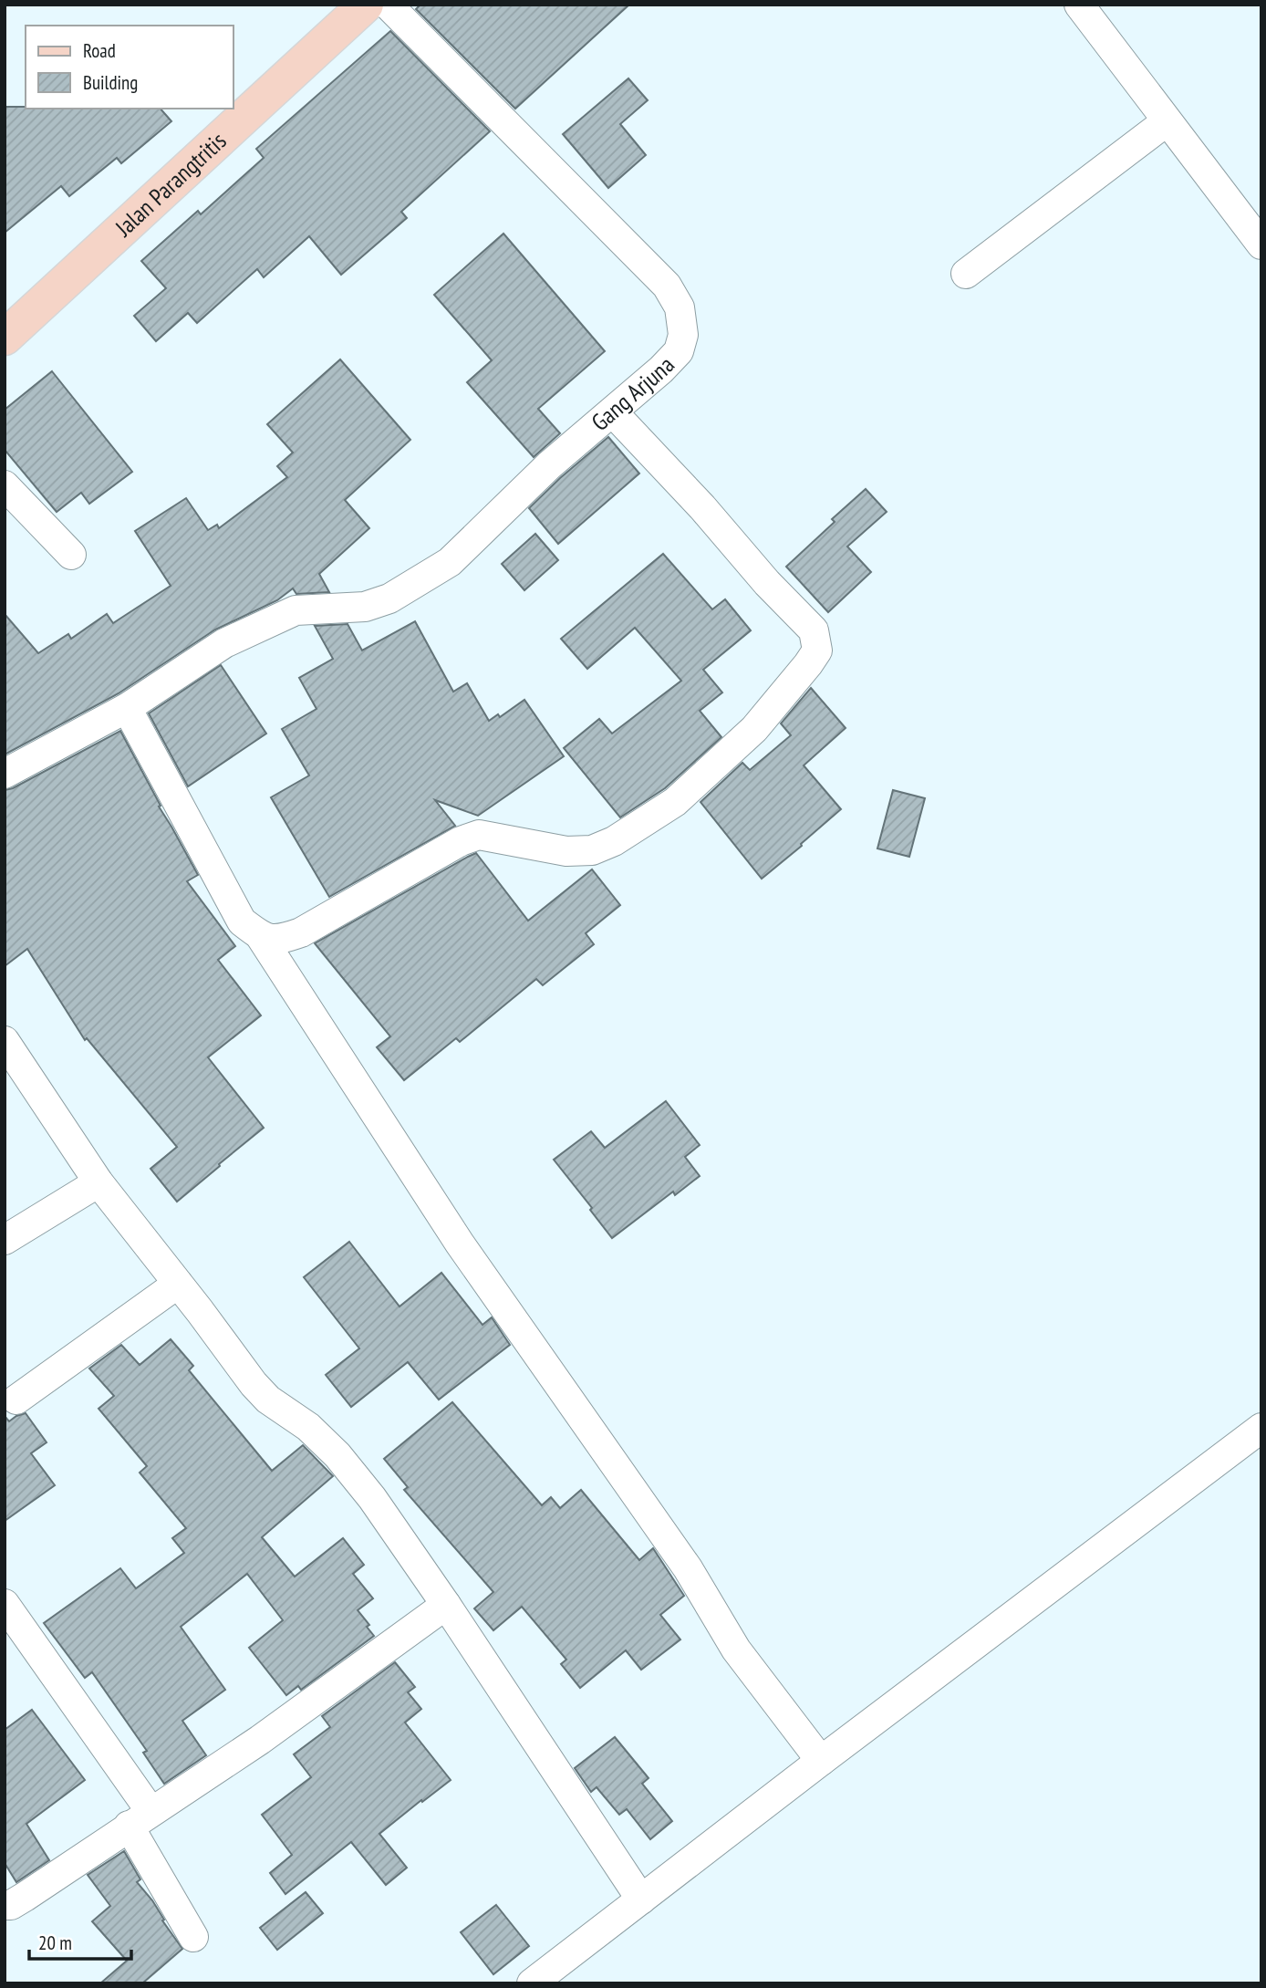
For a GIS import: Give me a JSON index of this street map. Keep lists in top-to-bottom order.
{
  "streets": {
    "main road": ["Jalan Parangtritis"],
    "street": ["Gang Arjuna"]
  },
  "legend": ["Road", "Building"],
  "scale_bar": "20 m"
}
